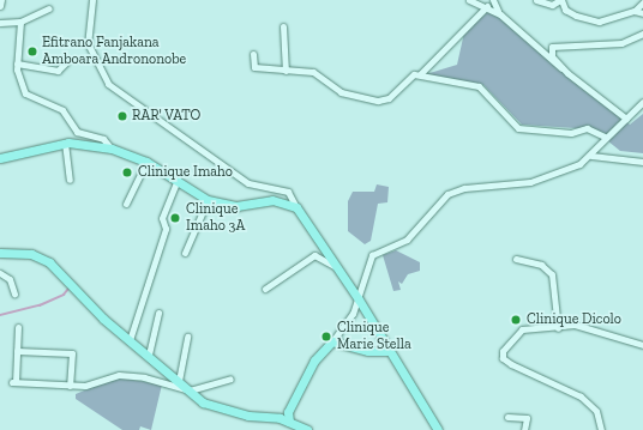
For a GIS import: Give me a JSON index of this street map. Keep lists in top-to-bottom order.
{
  "places": [
    "Efitrano Fanjakana Amboara Andrononobe",
    "RAR' VATO",
    "Clinique Imaho",
    "Clinique Imaho 3A",
    "Clinique Dicolo",
    "Clinique Marie Stella"
  ]
}
